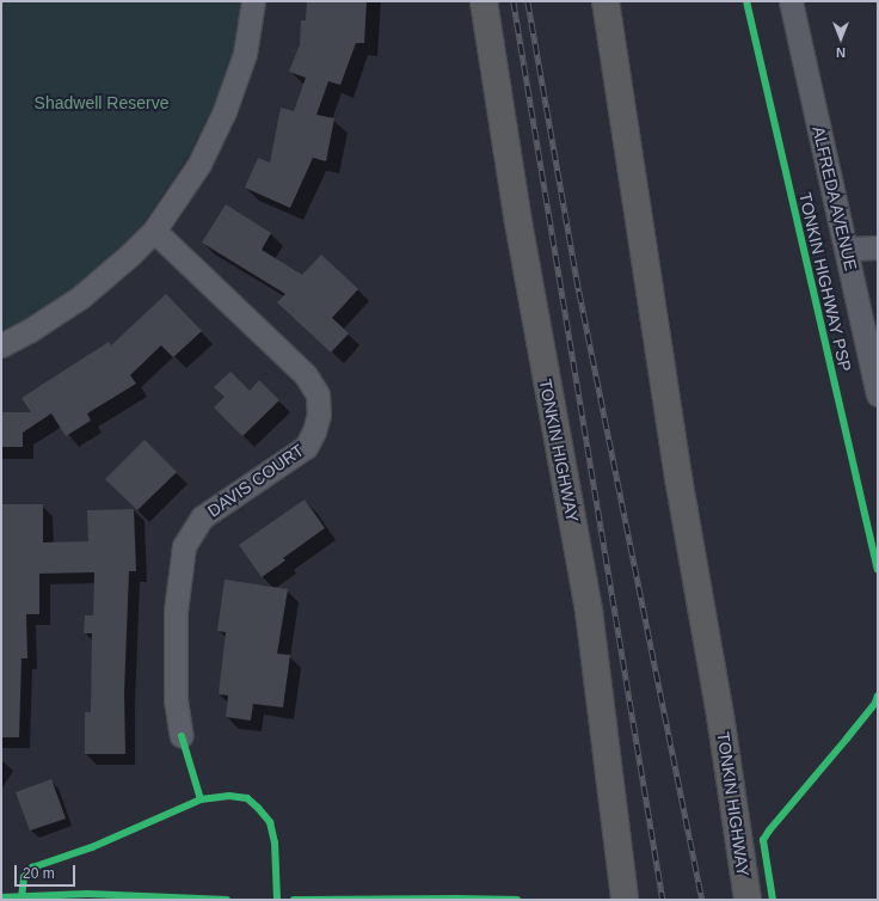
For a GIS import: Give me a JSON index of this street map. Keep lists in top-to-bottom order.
{
  "streets": {
    "highway": ["TONKIN HIGHWAY"],
    "street": ["ALFREDA AVENUE", "DAVIS COURT"],
    "cycle path": ["TONKIN HIGHWAY PSP"]
  },
  "parks": ["Shadwell Reserve"],
  "scale_bar": "20 m",
  "north": "bottom"
}
